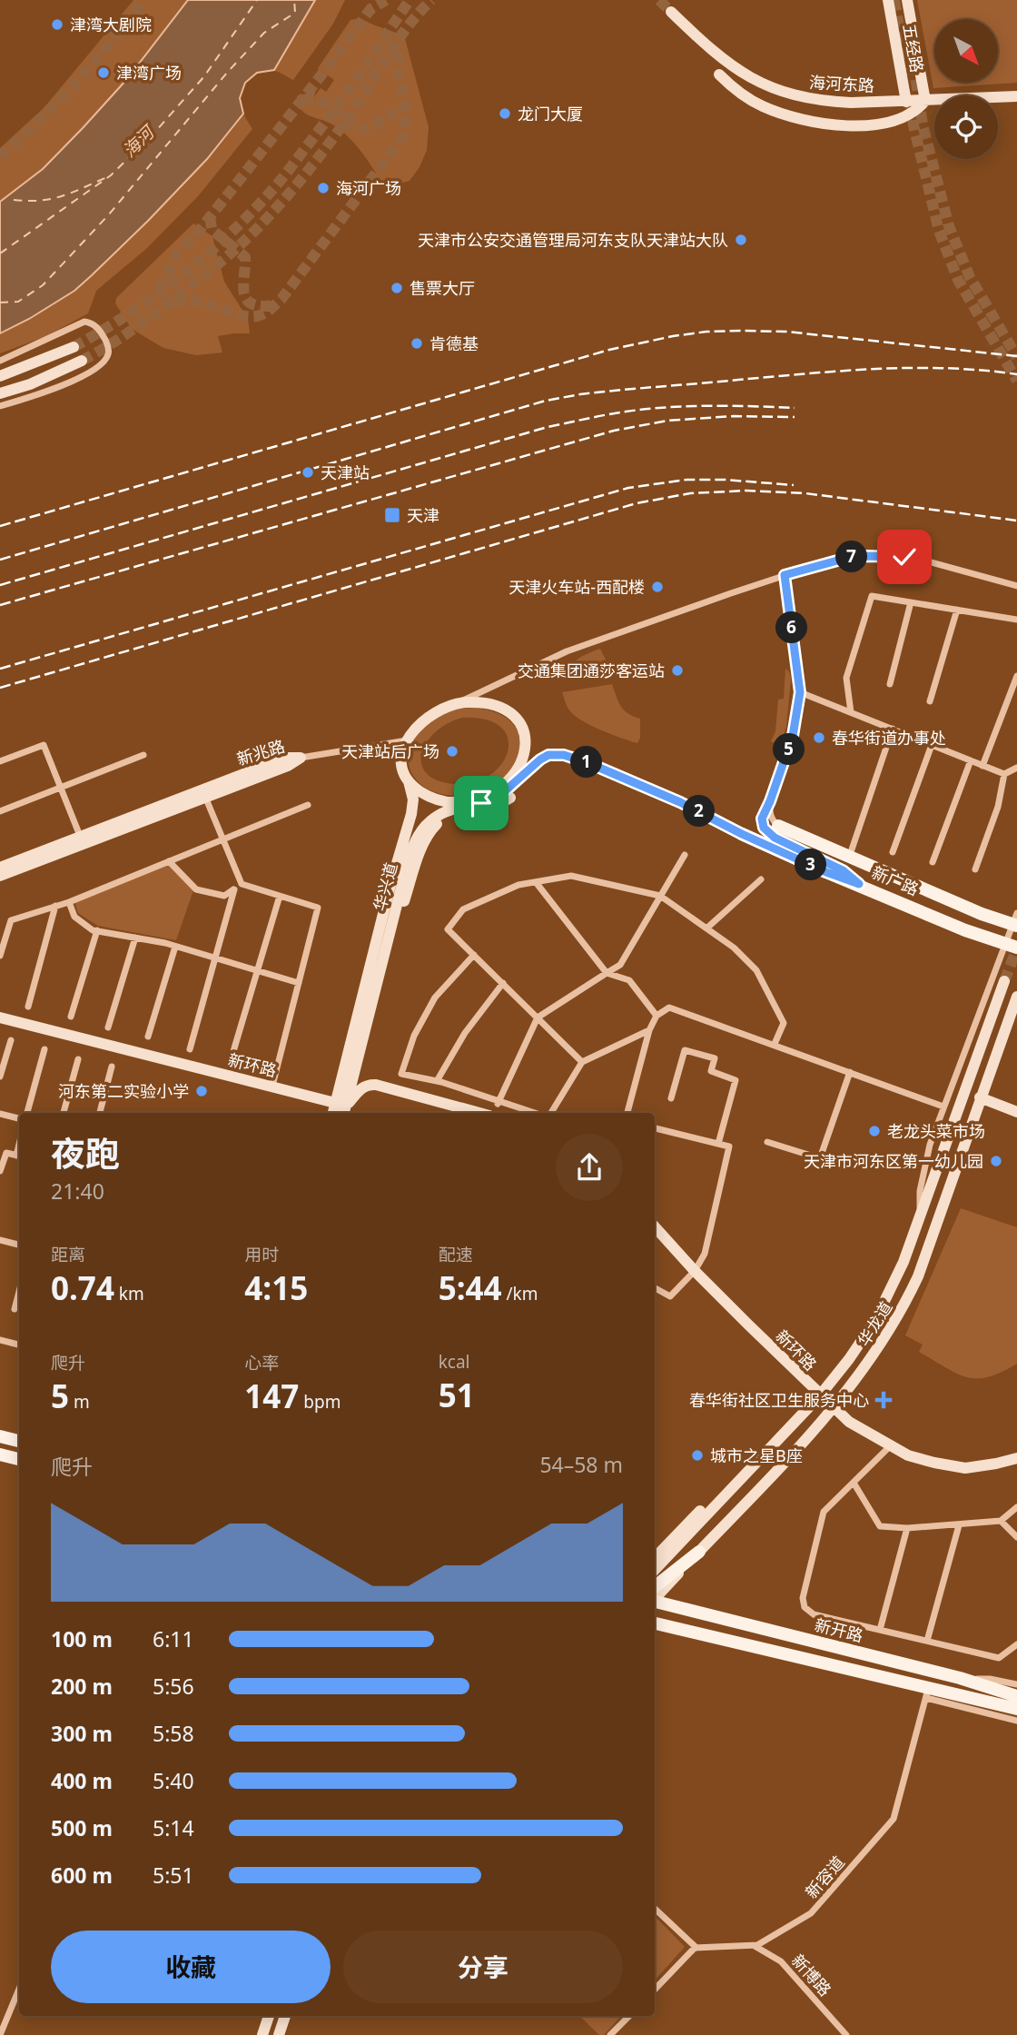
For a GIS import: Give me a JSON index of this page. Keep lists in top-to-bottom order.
{
  "streets": {
    "main road": [
      "五经路",
      "海河东路",
      "新兆路",
      "新广路",
      "华兴道",
      "新环路",
      "华龙道",
      "新开路"
    ],
    "street": ["新容道", "新博路"]
  },
  "crossings": [
    ["五经路", "海河东路"],
    ["新广路", "华兴道"],
    ["华兴道", "新环路"],
    ["新环路", "华龙道"],
    ["新容道", "新博路"]
  ],
  "water": ["海河"],
  "places": {
    "other": [
      "津湾大剧院",
      "津湾广场",
      "龙门大厦",
      "海河广场",
      "天津市公安交通管理局河东支队天津站大队",
      "售票大厅",
      "肯德基",
      "天津站",
      "天津火车站-西配楼",
      "交通集团通莎客运站",
      "春华街道办事处",
      "天津站后广场",
      "河东第二实验小学",
      "老龙头菜市场",
      "天津市河东区第一幼儿园",
      "城市之星B座"
    ],
    "transit": ["天津"],
    "health": ["春华街社区卫生服务中心"]
  },
  "north": "bottom right",
  "page": {
    "pins": [
      "7",
      "6",
      "5",
      "1",
      "2",
      "3"
    ],
    "heading": ["夜跑", "21:40"],
    "stats": [
      ["距离", "0.74 km"],
      ["用时", "4:15"],
      ["配速", "5:44 /km"],
      ["爬升", "5 m"],
      ["心率", "147 bpm"],
      ["kcal", "51"]
    ],
    "chart": ["爬升", "54–58 m"],
    "list": [
      {
        "name": "100 m",
        "note": "6:11"
      },
      {
        "name": "200 m",
        "note": "5:56"
      },
      {
        "name": "300 m",
        "note": "5:58"
      },
      {
        "name": "400 m",
        "note": "5:40"
      },
      {
        "name": "500 m",
        "note": "5:14"
      },
      {
        "name": "600 m",
        "note": "5:51"
      }
    ],
    "buttons": ["收藏", "分享"]
  }
}
